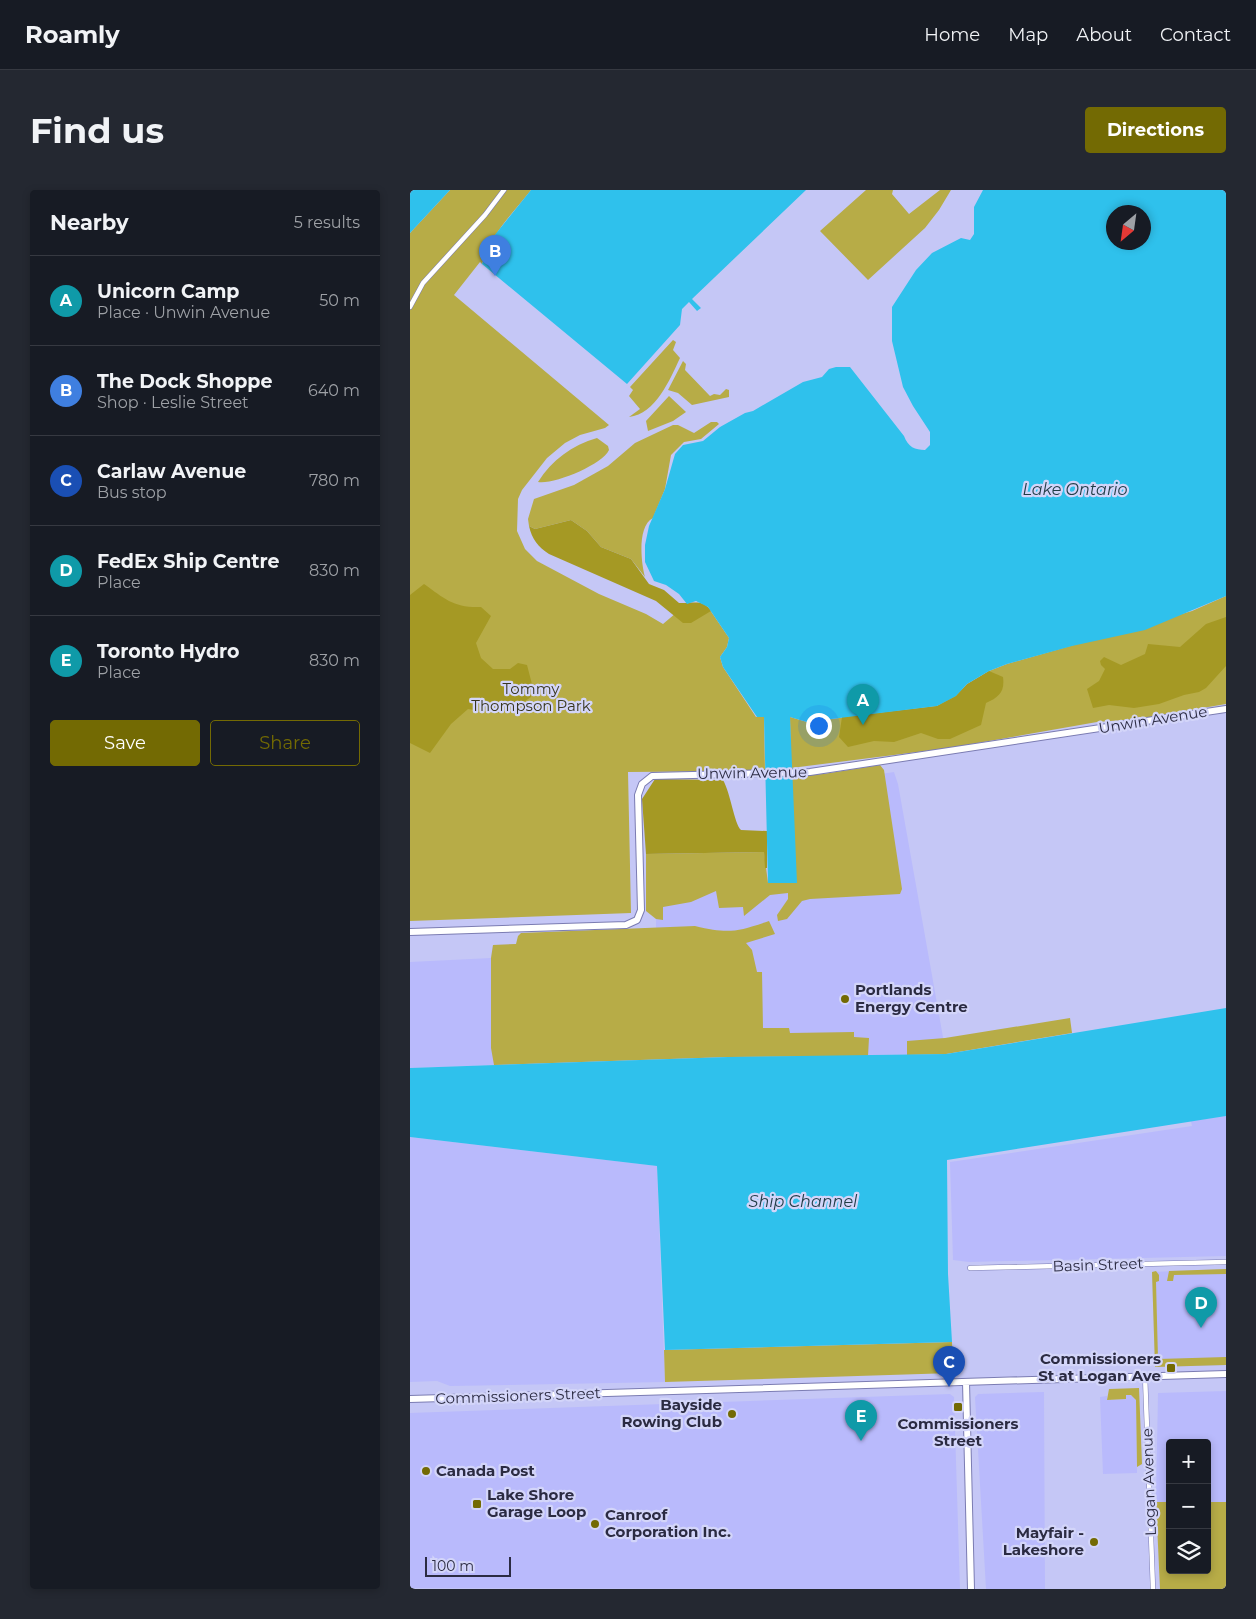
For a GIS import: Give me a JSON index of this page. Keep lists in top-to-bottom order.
{
  "streets": {
    "street": [
      "Unwin Avenue",
      "Basin Street",
      "Commissioners Street",
      "Logan Avenue"
    ]
  },
  "crossings": [
    ["Commissioners Street", "Logan Avenue"]
  ],
  "water": ["Lake Ontario", "Ship Channel"],
  "parks": ["Tommy Thompson Park"],
  "places": {
    "other": [
      "Portlands Energy Centre",
      "Bayside Rowing Club",
      "Canada Post",
      "Canroof Corporation Inc.",
      "Mayfair - Lakeshore"
    ],
    "transit": ["Commissioners St at Logan Ave", "Commissioners Street", "Lake Shore Garage Loop"]
  },
  "scale_bar": "100 m",
  "north": "bottom left",
  "page": {
    "header": "Roamly",
    "nav": [
      "Home",
      "Map",
      "About",
      "Contact"
    ],
    "buttons": [
      "Directions",
      ["Save", "Share"]
    ],
    "title": "Find us",
    "heading": ["Nearby", "5 results"],
    "pins": [
      "B",
      "A",
      "D",
      "C",
      "E"
    ],
    "list": [
      {
        "mark": "A",
        "name": "Unicorn Camp",
        "note": "Place · Unwin Avenue",
        "value": "50 m"
      },
      {
        "mark": "B",
        "name": "The Dock Shoppe",
        "note": "Shop · Leslie Street",
        "value": "640 m"
      },
      {
        "mark": "C",
        "name": "Carlaw Avenue",
        "note": "Bus stop",
        "value": "780 m"
      },
      {
        "mark": "D",
        "name": "FedEx Ship Centre",
        "note": "Place",
        "value": "830 m"
      },
      {
        "mark": "E",
        "name": "Toronto Hydro",
        "note": "Place",
        "value": "830 m"
      }
    ],
    "map_buttons": ["+", "−"],
    "scale": "100 m"
  }
}
